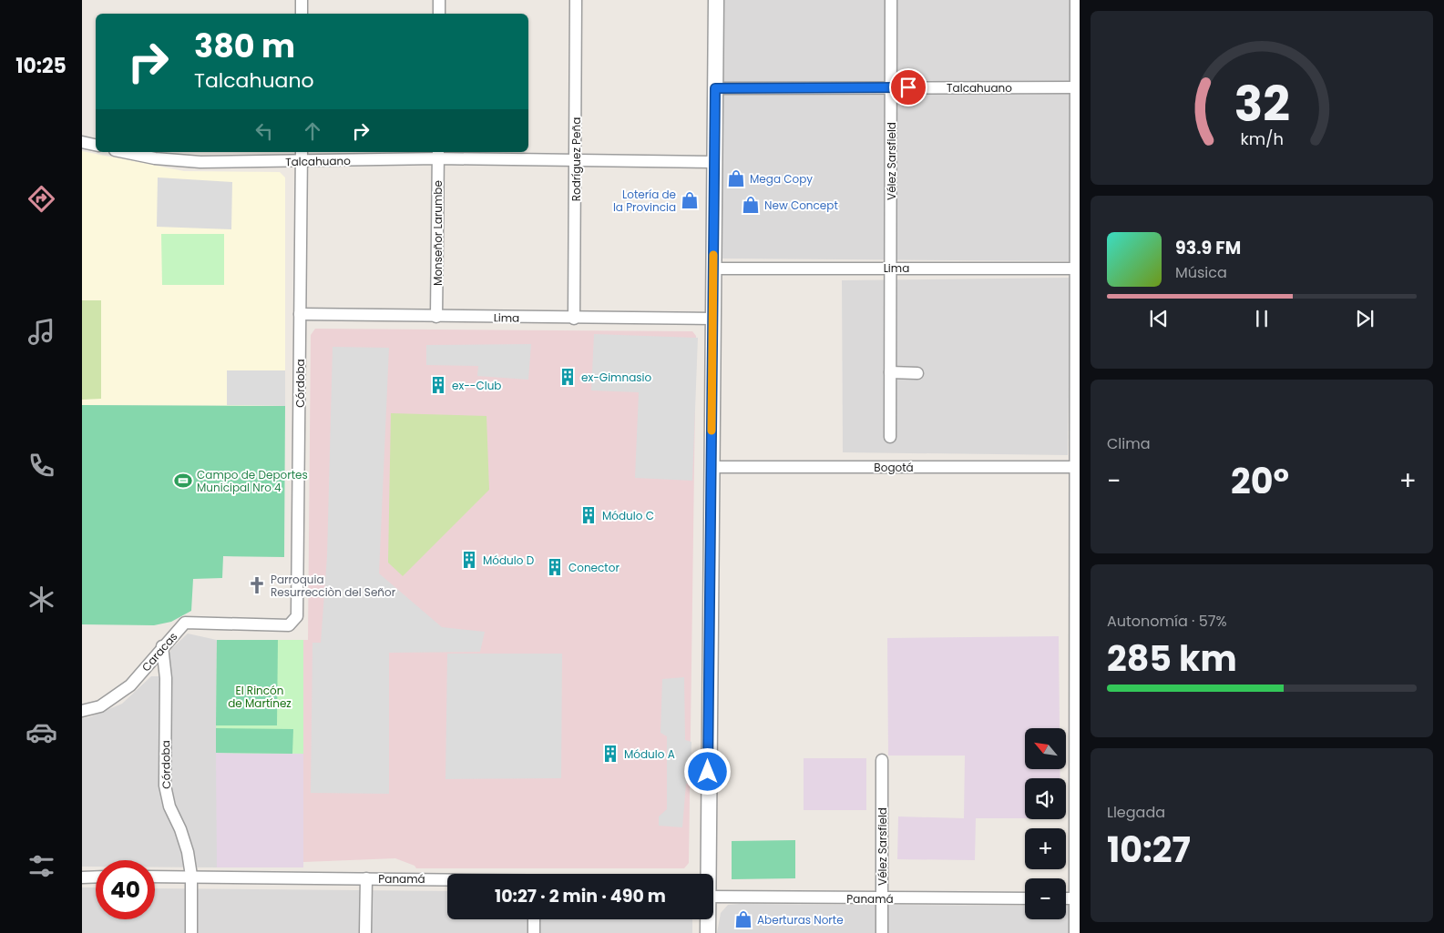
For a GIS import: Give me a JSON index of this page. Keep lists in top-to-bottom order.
{
  "streets": {
    "street": [
      "Talcahuano",
      "Rodríguez Peña",
      "Vélez Sarsfield",
      "Monseñor Larumbe",
      "Lima",
      "Córdoba",
      "Bogotá",
      "Caracas",
      "Panamá"
    ]
  },
  "crossings": [
    ["Talcahuano", "Rodríguez Peña"],
    ["Talcahuano", "Vélez Sarsfield"],
    ["Talcahuano", "Monseñor Larumbe"],
    ["Talcahuano", "Córdoba"],
    ["Rodríguez Peña", "Lima"],
    ["Vélez Sarsfield", "Lima"],
    ["Vélez Sarsfield", "Panamá"],
    ["Monseñor Larumbe", "Lima"],
    ["Lima", "Córdoba"],
    ["Córdoba", "Caracas"],
    ["Córdoba", "Panamá"]
  ],
  "parks": ["El Rincón de Martínez"],
  "places": {
    "shop": [
      "Mega Copy",
      "Lotería de la Provincia",
      "New Concept",
      "Aberturas Norte"
    ],
    "building": [
      "ex-Gimnasio",
      "ex--Club",
      "Módulo C",
      "Módulo D",
      "Conector",
      "Módulo A"
    ],
    "sports": ["Campo de Deportes Municipal Nro 4"],
    "church": ["Parroquia Resurrecciòn del Señor"]
  },
  "north": "top left",
  "page": {
    "tabs": "10:25",
    "turn": ["380 m", "Talcahuano"],
    "song": ["93.9 FM", "Música"],
    "tile": [
      "Clima",
      ["Autonomía · 57%", "285 km"],
      ["Llegada", "10:27"]
    ],
    "heat": ["−", "20°", "+"],
    "map_buttons": ["+", "−"],
    "limit": "40",
    "trip": "10:27 · 2 min · 490 m",
    "gauge": ["32", "km/h"]
  }
}
